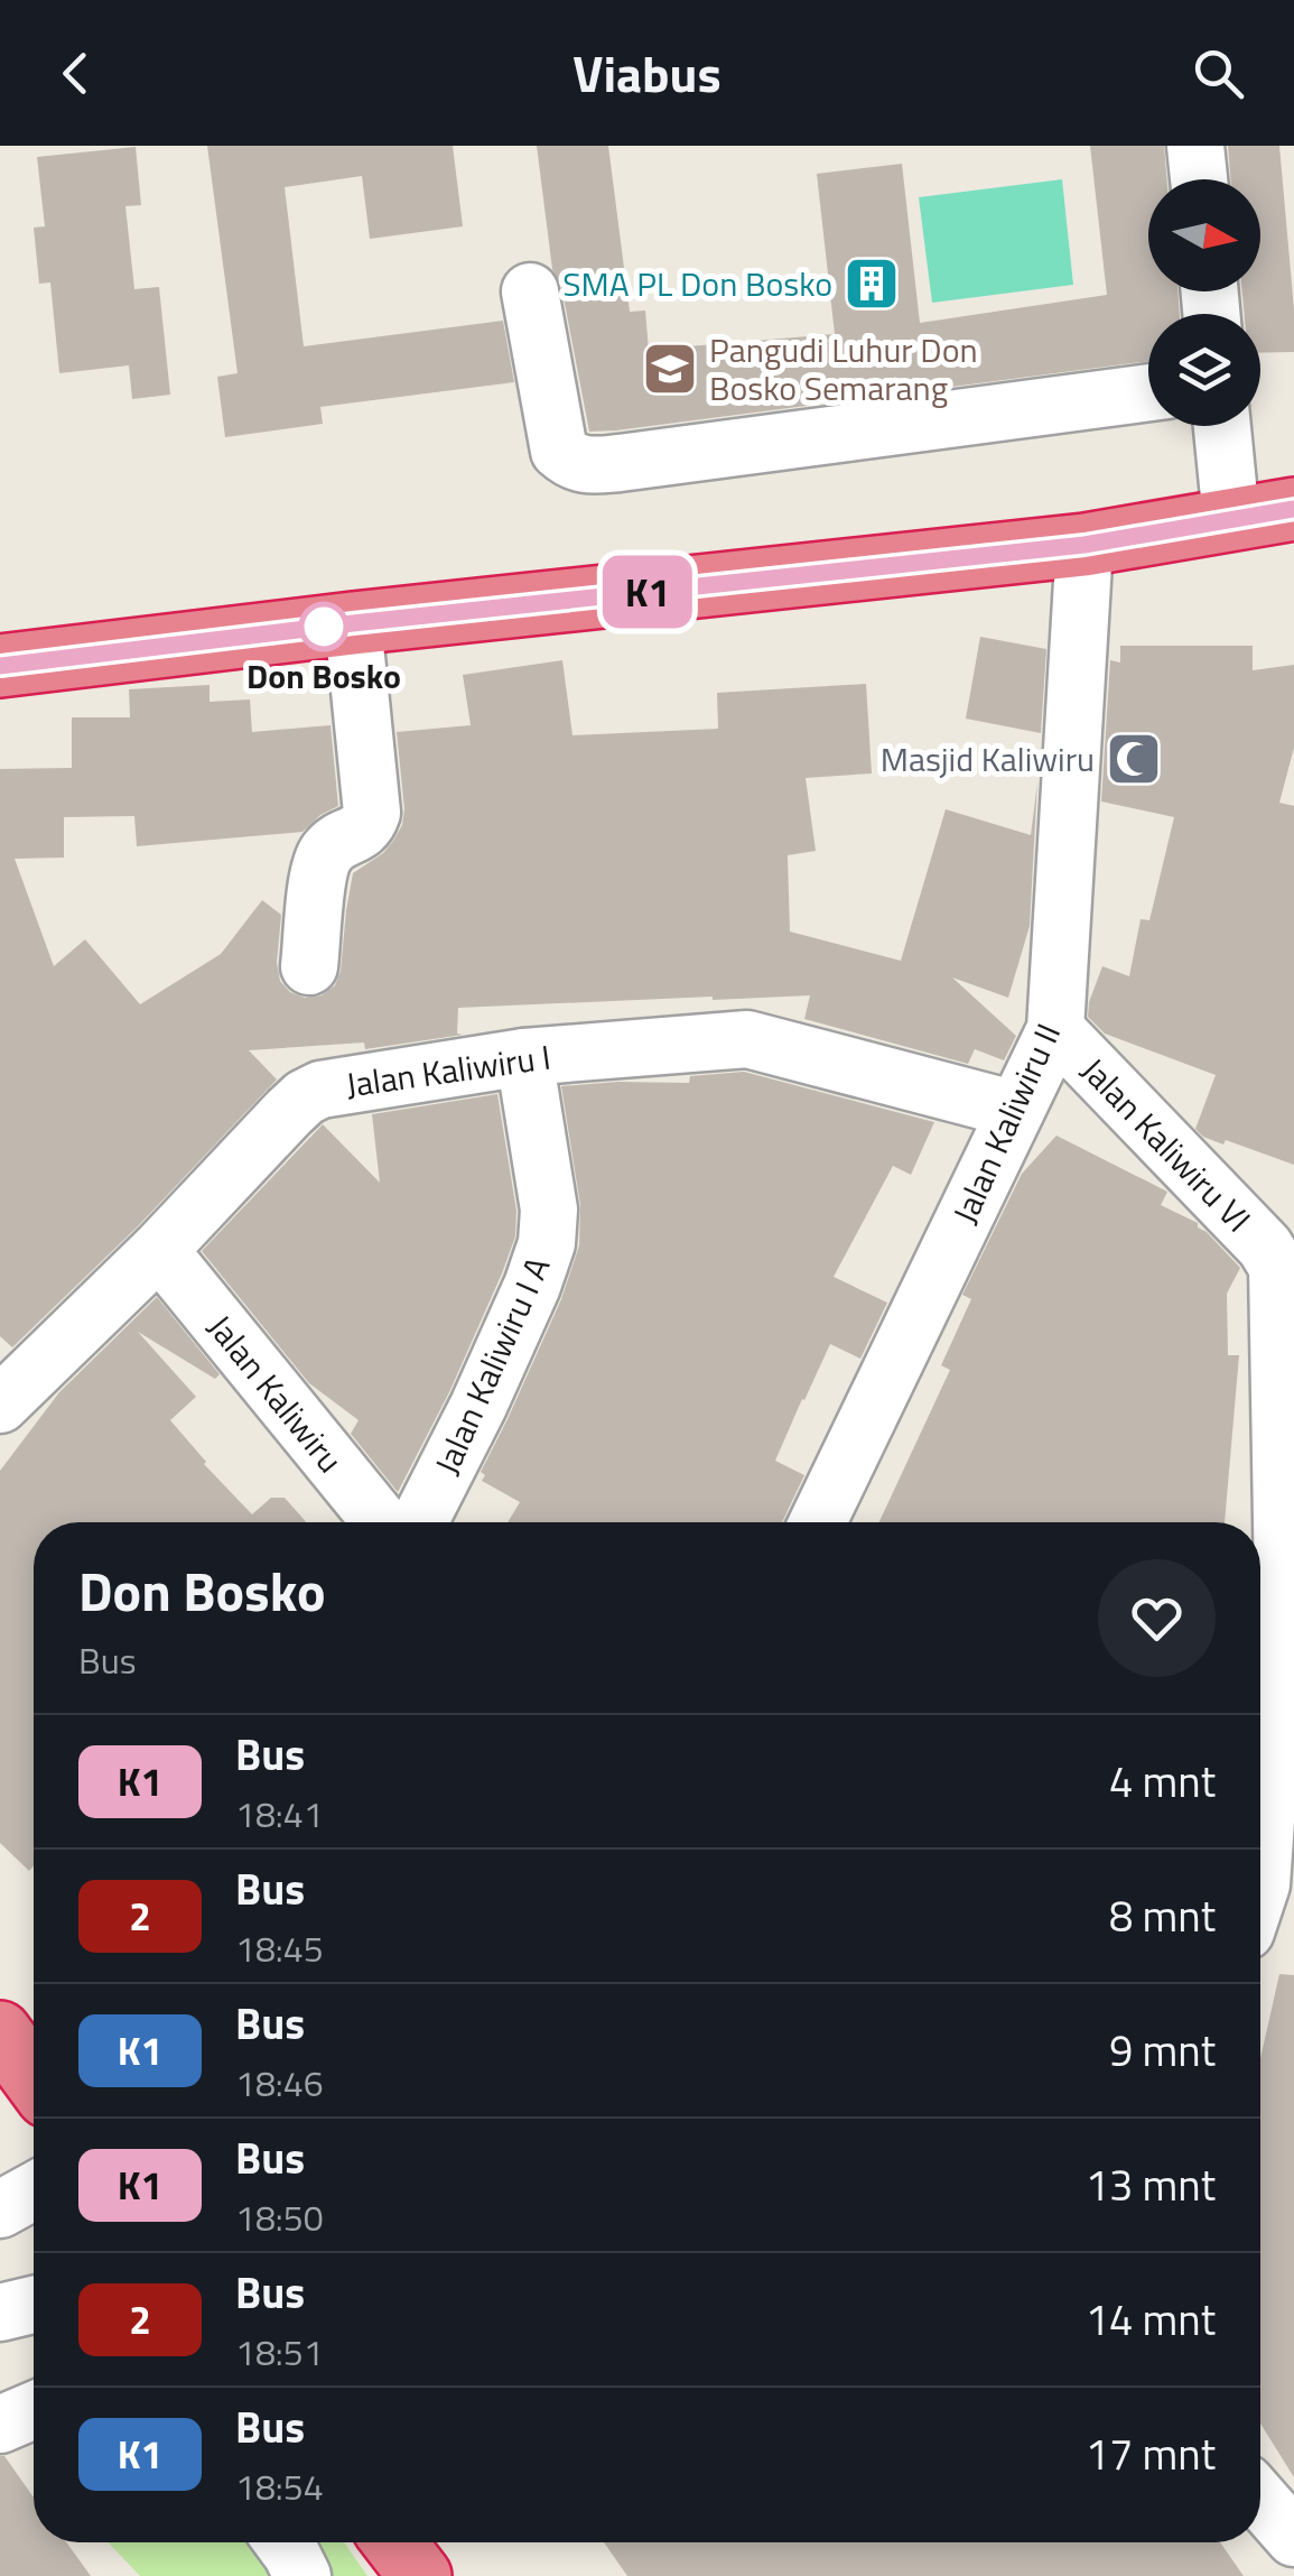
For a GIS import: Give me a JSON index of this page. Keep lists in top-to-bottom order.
{
  "streets": {
    "street": [
      "Jalan Kaliwiru I",
      "Jalan Kaliwiru II",
      "Jalan Kaliwiru VI",
      "Jalan Kaliwiru I A",
      "Jalan Kaliwiru"
    ]
  },
  "crossings": [
    ["Jalan Kaliwiru I", "Jalan Kaliwiru II"],
    ["Jalan Kaliwiru I", "Jalan Kaliwiru I A"],
    ["Jalan Kaliwiru I", "Jalan Kaliwiru"],
    ["Jalan Kaliwiru II", "Jalan Kaliwiru VI"]
  ],
  "places": {
    "building": ["SMA PL Don Bosko"],
    "school or university": ["Pangudi Luhur Don Bosko Semarang"],
    "other": ["Don Bosko"],
    "mosque": ["Masjid Kaliwiru"]
  },
  "lines": ["bus line K1"],
  "north": "right",
  "page": {
    "header": "Viabus",
    "on_map": "K1",
    "heading": ["Don Bosko", "Bus"],
    "list": [
      {
        "mark": "K1",
        "name": "Bus",
        "note": "18:41",
        "value": "4 mnt"
      },
      {
        "mark": "2",
        "name": "Bus",
        "note": "18:45",
        "value": "8 mnt"
      },
      {
        "mark": "K1",
        "name": "Bus",
        "note": "18:46",
        "value": "9 mnt"
      },
      {
        "mark": "K1",
        "name": "Bus",
        "note": "18:50",
        "value": "13 mnt"
      },
      {
        "mark": "2",
        "name": "Bus",
        "note": "18:51",
        "value": "14 mnt"
      },
      {
        "mark": "K1",
        "name": "Bus",
        "note": "18:54",
        "value": "17 mnt"
      }
    ]
  }
}
